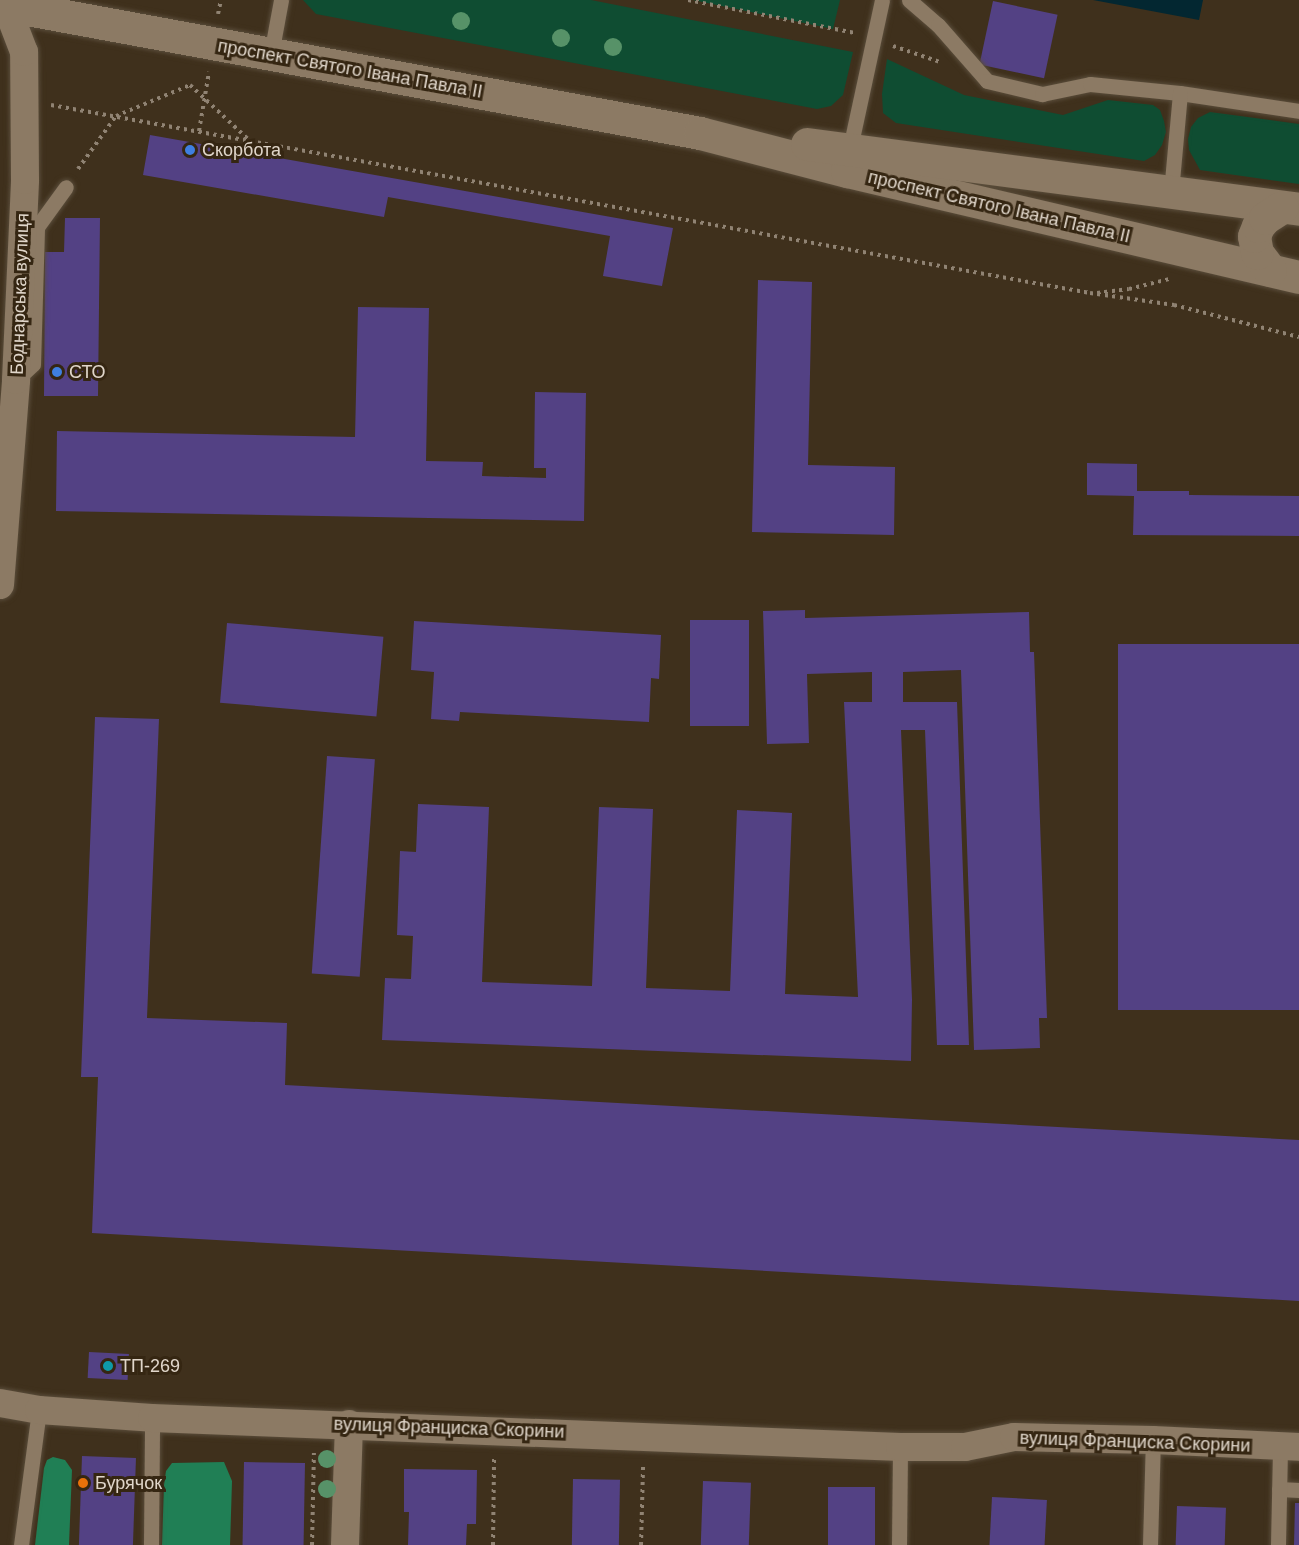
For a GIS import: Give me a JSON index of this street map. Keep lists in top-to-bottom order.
{
  "streets": {
    "main road": ["проспект Святого Івана Павла II"],
    "street": ["Боднарська вулиця", "вулиця Франциска Скорини"]
  },
  "crossings": [
    ["проспект Святого Івана Павла II", "Боднарська вулиця"]
  ],
  "places": [
    "Скорбота",
    "СТО",
    "ТП-269",
    "Бурячок"
  ]
}
